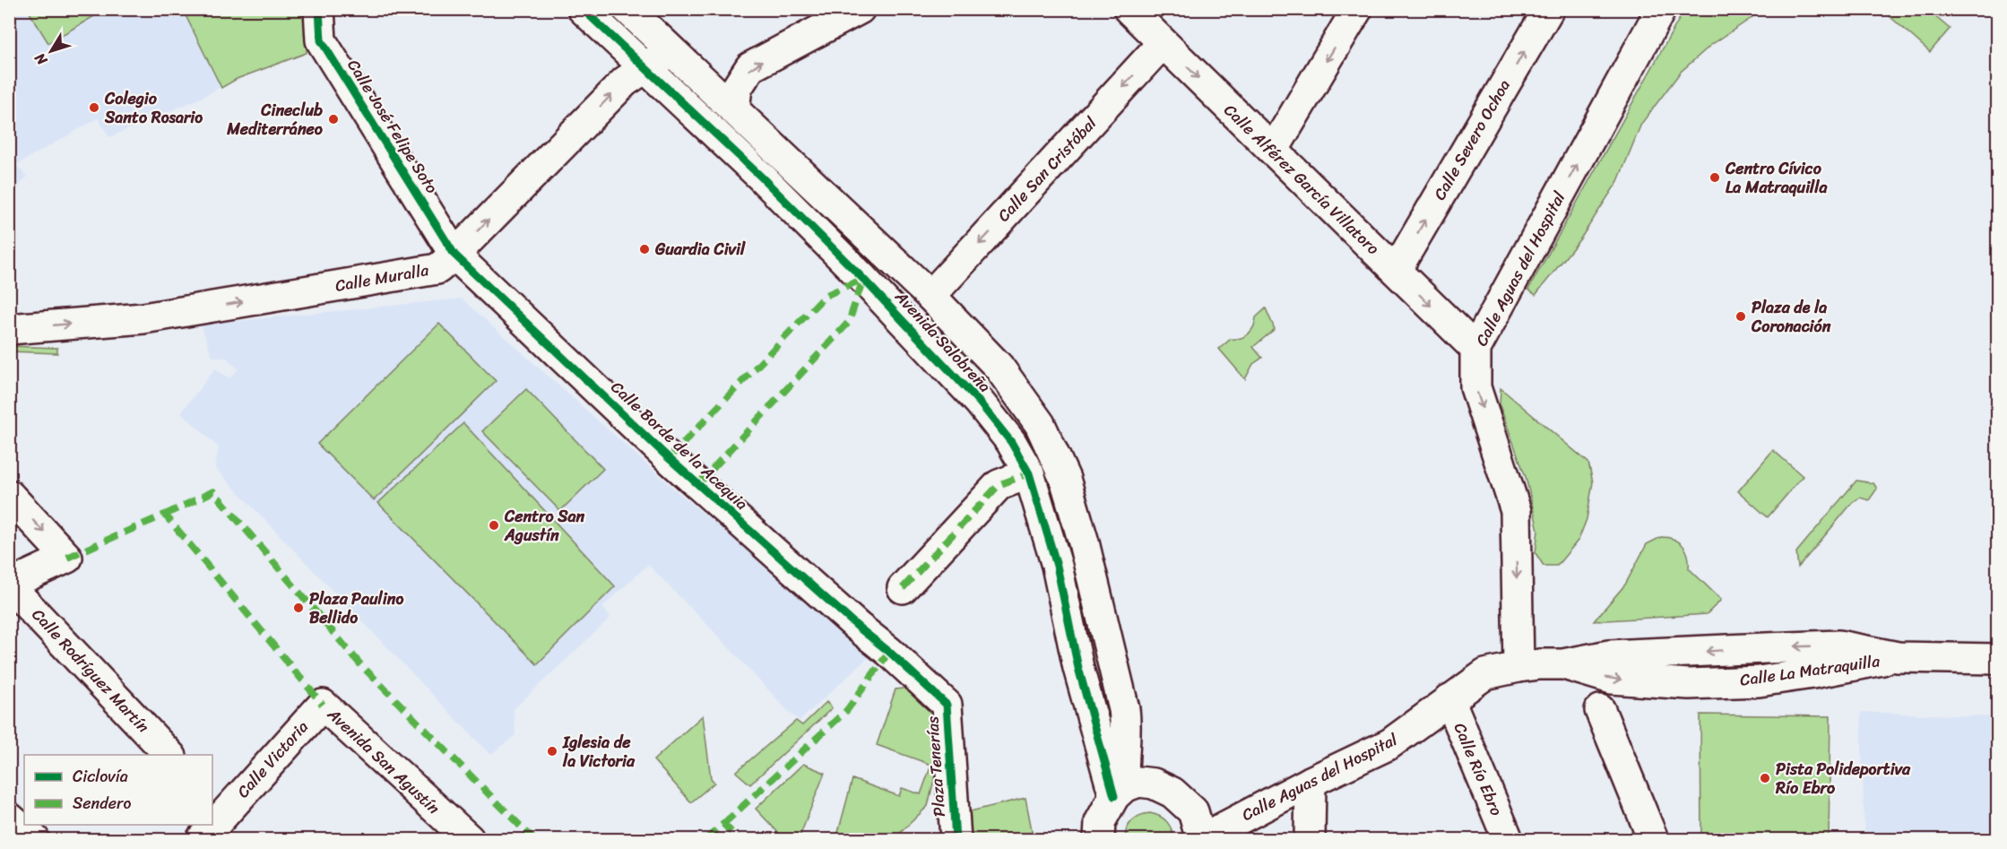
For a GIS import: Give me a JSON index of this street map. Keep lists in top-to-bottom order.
{
  "streets": {
    "street": [
      "Calle José Felipe Soto",
      "Calle Severo Ochoa",
      "Calle San Cristóbal",
      "Calle Alférez García Villatoro",
      "Calle Aguas del Hospital",
      "Calle Muralla",
      "Avenida Salobreña",
      "Calle Borde de la Acequia",
      "Calle Rodríguez Martín",
      "Calle La Matraquilla",
      "Calle Victoria",
      "Avenida San Agustín",
      "Plaza Tenerías",
      "Calle Río Ebro"
    ]
  },
  "crossings": [
    ["Calle José Felipe Soto", "Calle Muralla"],
    ["Calle José Felipe Soto", "Calle Borde de la Acequia"],
    ["Calle Severo Ochoa", "Calle Alférez García Villatoro"],
    ["Calle San Cristóbal", "Calle Alférez García Villatoro"],
    ["Calle San Cristóbal", "Avenida Salobreña"],
    ["Calle Alférez García Villatoro", "Calle Aguas del Hospital"],
    ["Calle Aguas del Hospital", "Calle La Matraquilla"],
    ["Calle Aguas del Hospital", "Calle Río Ebro"],
    ["Calle Muralla", "Avenida Salobreña"],
    ["Calle Muralla", "Calle Borde de la Acequia"],
    ["Calle Borde de la Acequia", "Plaza Tenerías"],
    ["Calle Victoria", "Avenida San Agustín"]
  ],
  "one_way": ["Calle San Cristóbal", "Calle Alférez García Villatoro", "Calle Muralla"],
  "places": [
    "Colegio Santo Rosario",
    "Cineclub Mediterráneo",
    "Centro Cívico La Matraquilla",
    "Guardia Civil",
    "Plaza de la Coronación",
    "Centro San Agustín",
    "Plaza Paulino Bellido",
    "Iglesia de la Victoria",
    "Pista Polideportiva Río Ebro"
  ],
  "legend": ["Ciclovía", "Sendero"],
  "north": "bottom left"
}
